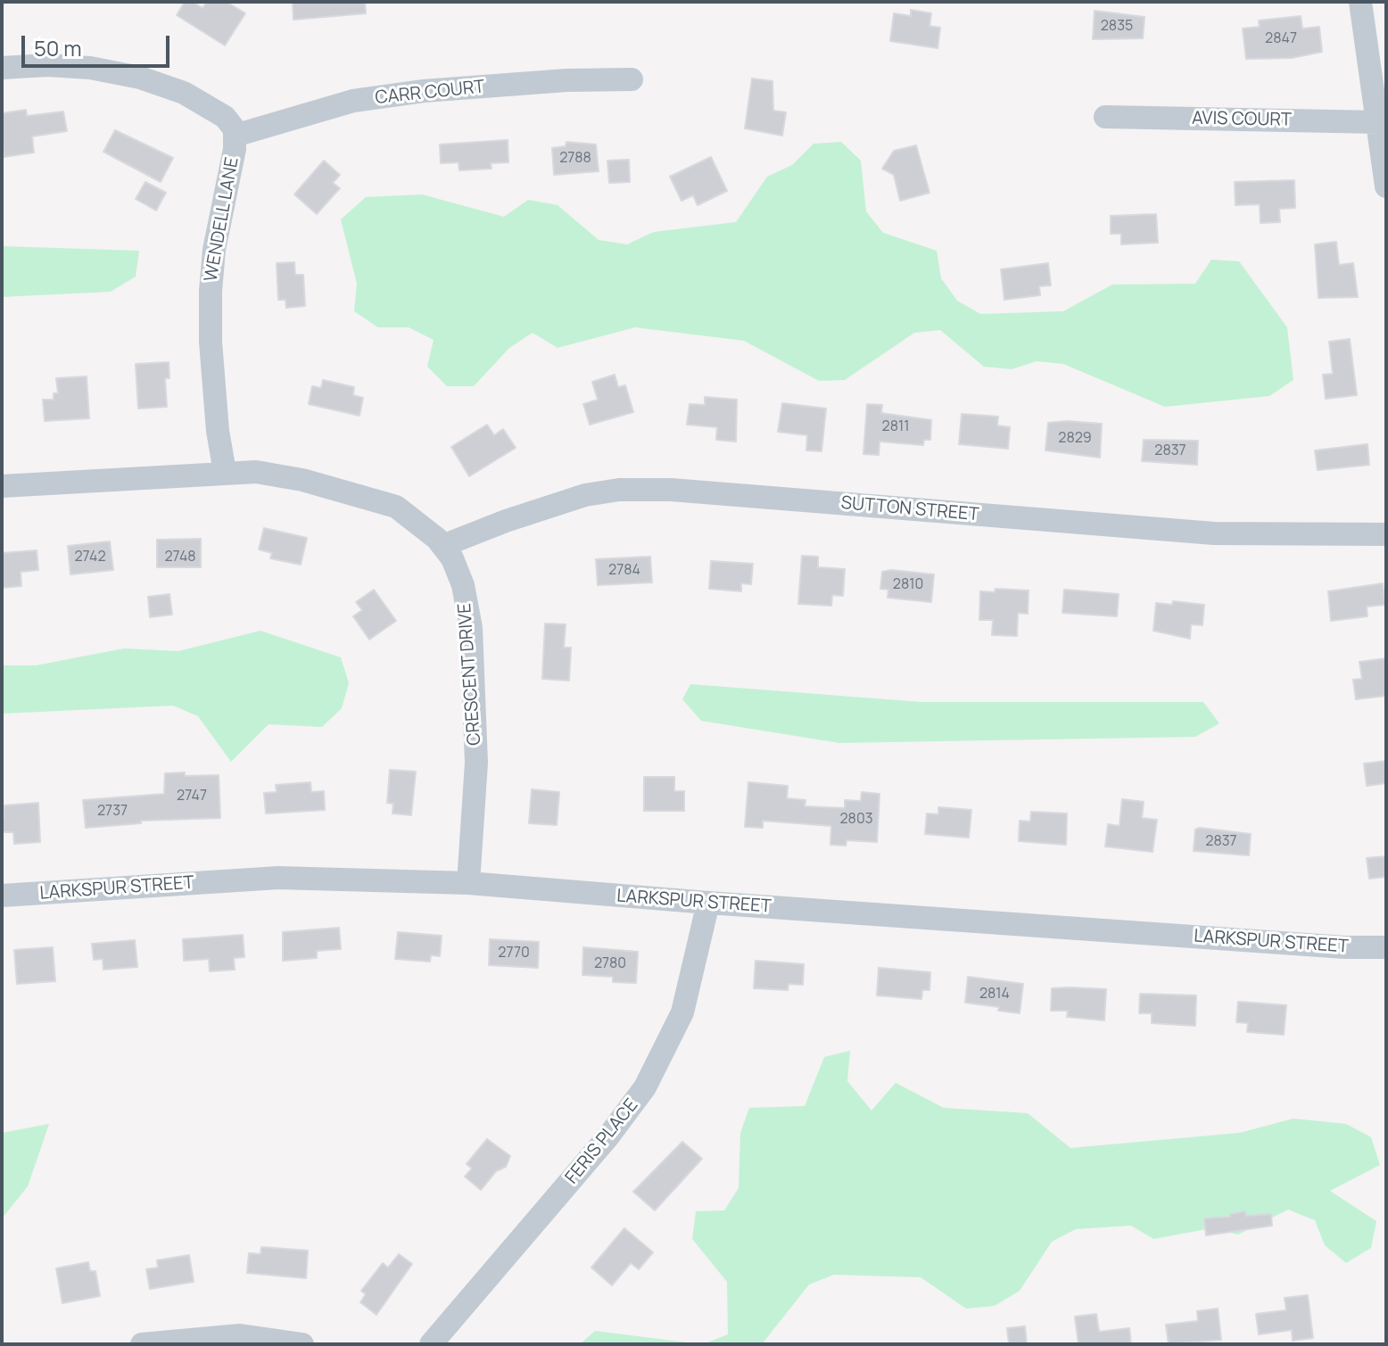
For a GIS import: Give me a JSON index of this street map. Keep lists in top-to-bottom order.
{
  "streets": {
    "street": [
      "CARR COURT",
      "AVIS COURT",
      "WENDELL LANE",
      "SUTTON STREET",
      "CRESCENT DRIVE",
      "LARKSPUR STREET",
      "FERIS PLACE"
    ]
  },
  "crossings": [
    ["CARR COURT", "WENDELL LANE"],
    ["WENDELL LANE", "CRESCENT DRIVE"],
    ["SUTTON STREET", "CRESCENT DRIVE"],
    ["CRESCENT DRIVE", "LARKSPUR STREET"],
    ["LARKSPUR STREET", "FERIS PLACE"]
  ],
  "house_numbers": [
    "2835",
    "2847",
    "2788",
    "2811",
    "2829",
    "2837",
    "2742",
    "2748",
    "2784",
    "2810",
    "2747",
    "2737",
    "2803",
    "2837",
    "2770",
    "2780",
    "2814"
  ],
  "scale_bar": "50 m"
}
